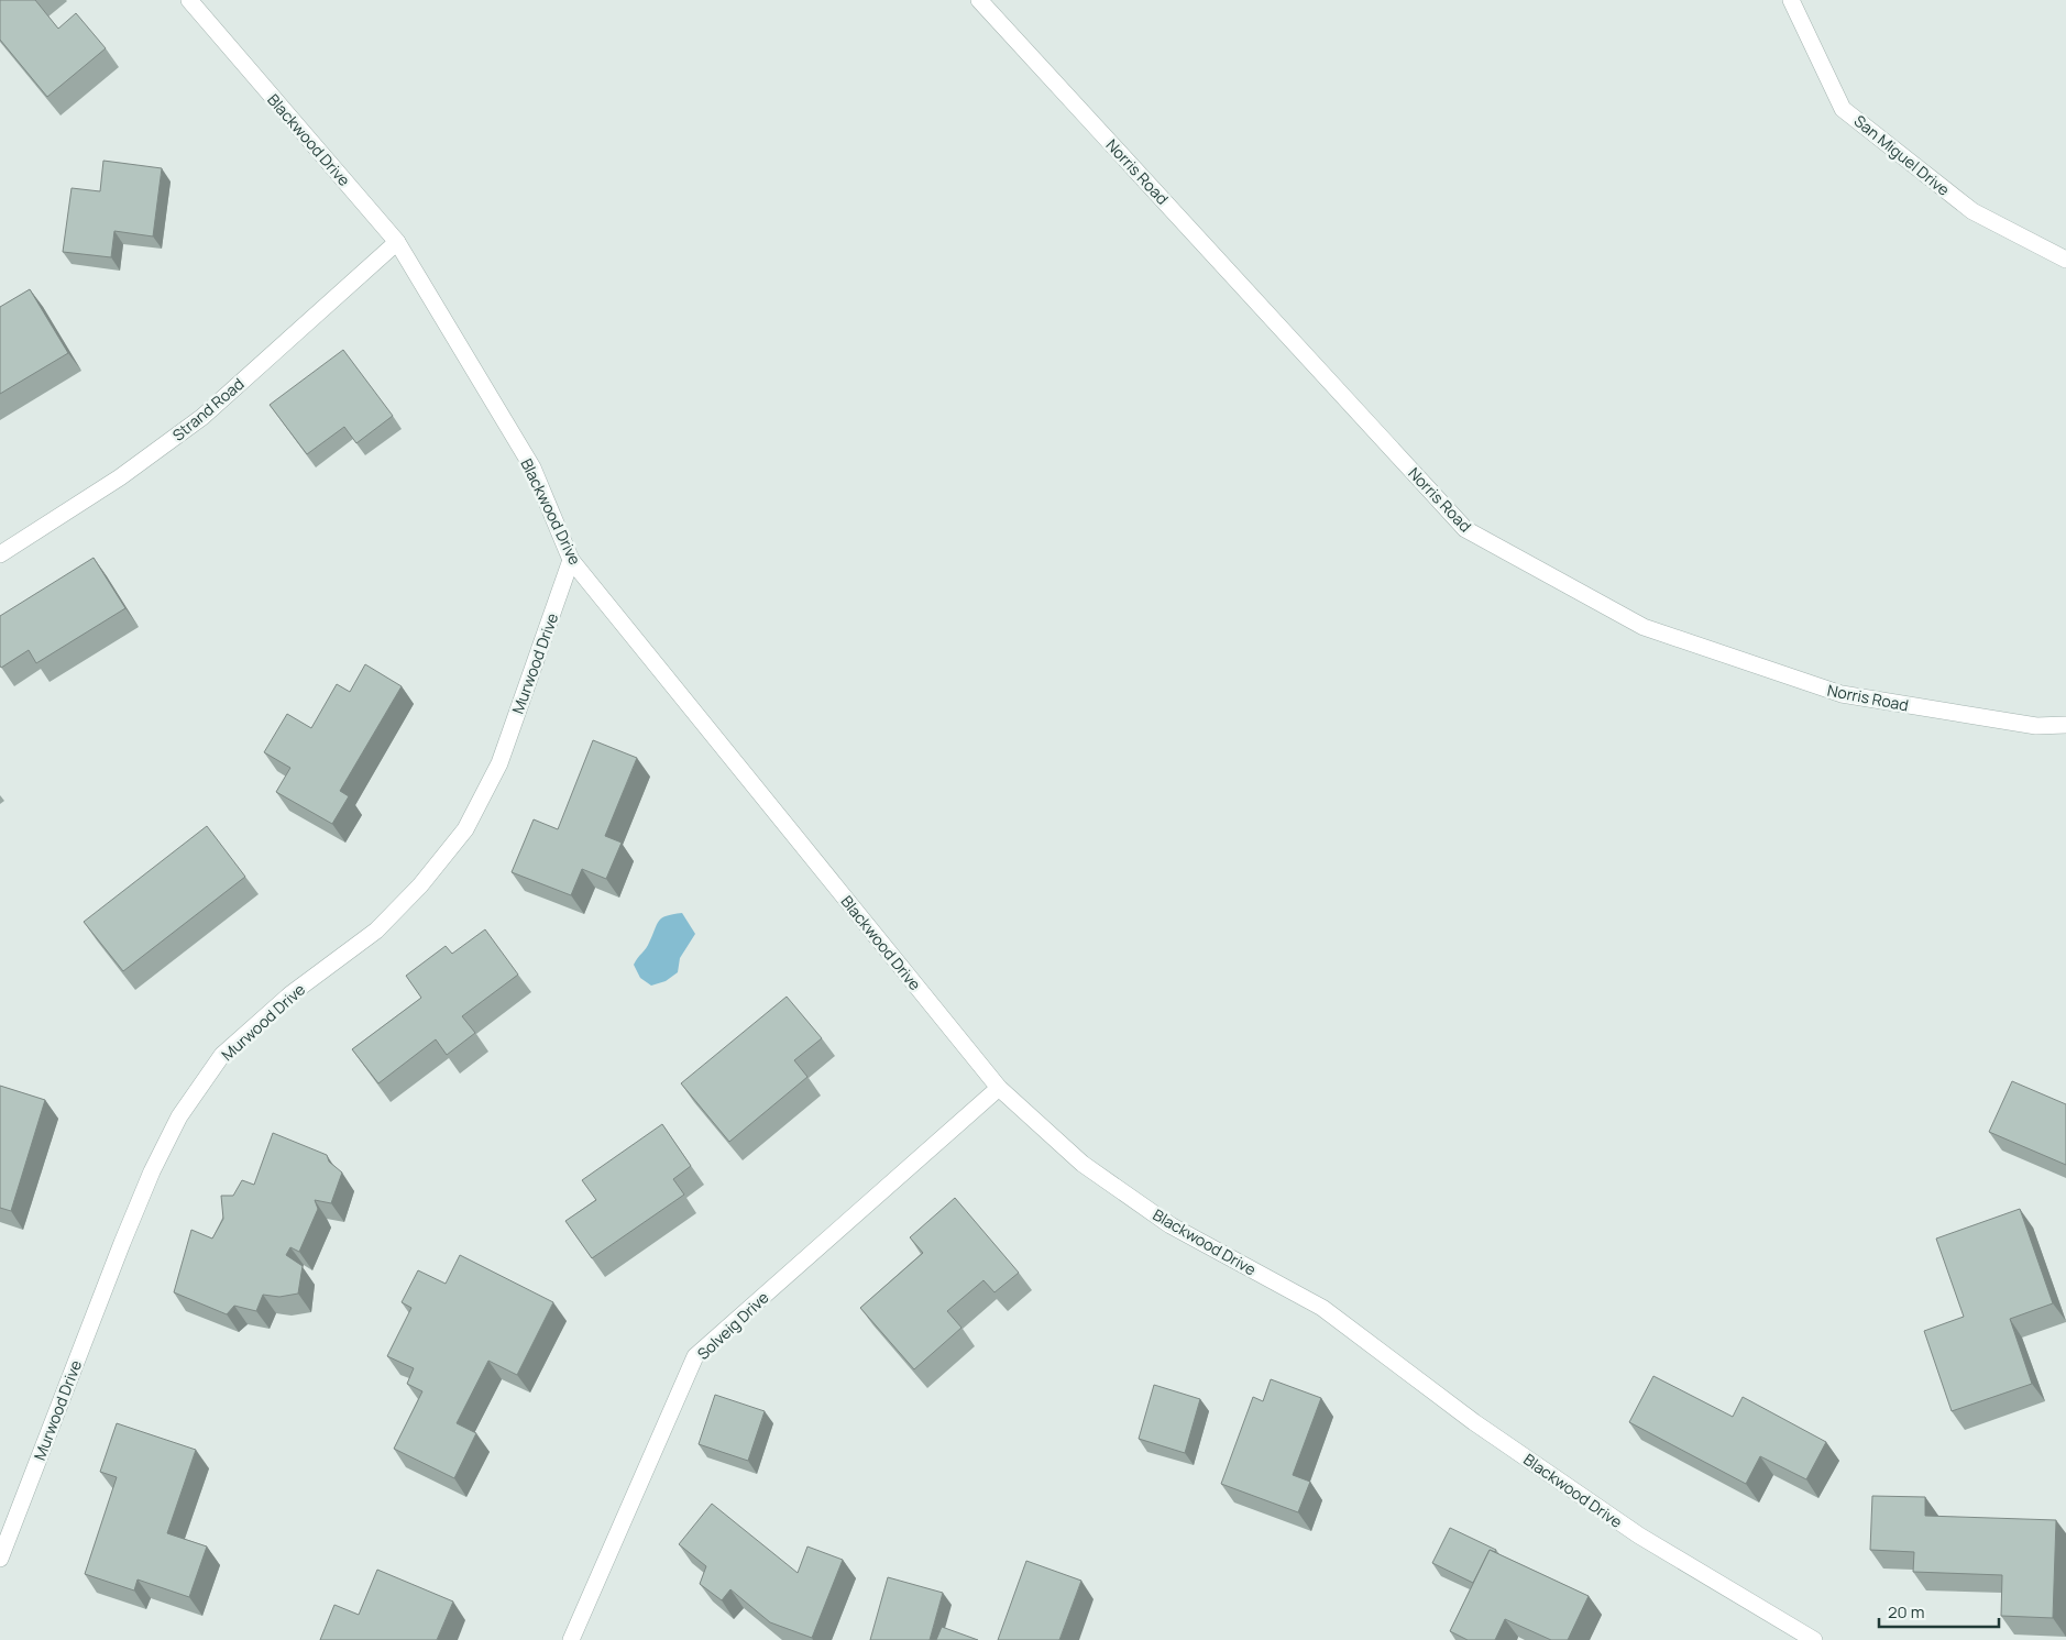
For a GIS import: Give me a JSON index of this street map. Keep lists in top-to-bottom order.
{
  "streets": {
    "street": [
      "Blackwood Drive",
      "San Miguel Drive",
      "Norris Road",
      "Strand Road",
      "Murwood Drive",
      "Solveig Drive"
    ]
  },
  "crossings": [
    ["Blackwood Drive", "Strand Road"],
    ["Blackwood Drive", "Murwood Drive"],
    ["Blackwood Drive", "Solveig Drive"]
  ],
  "scale_bar": "20 m"
}
